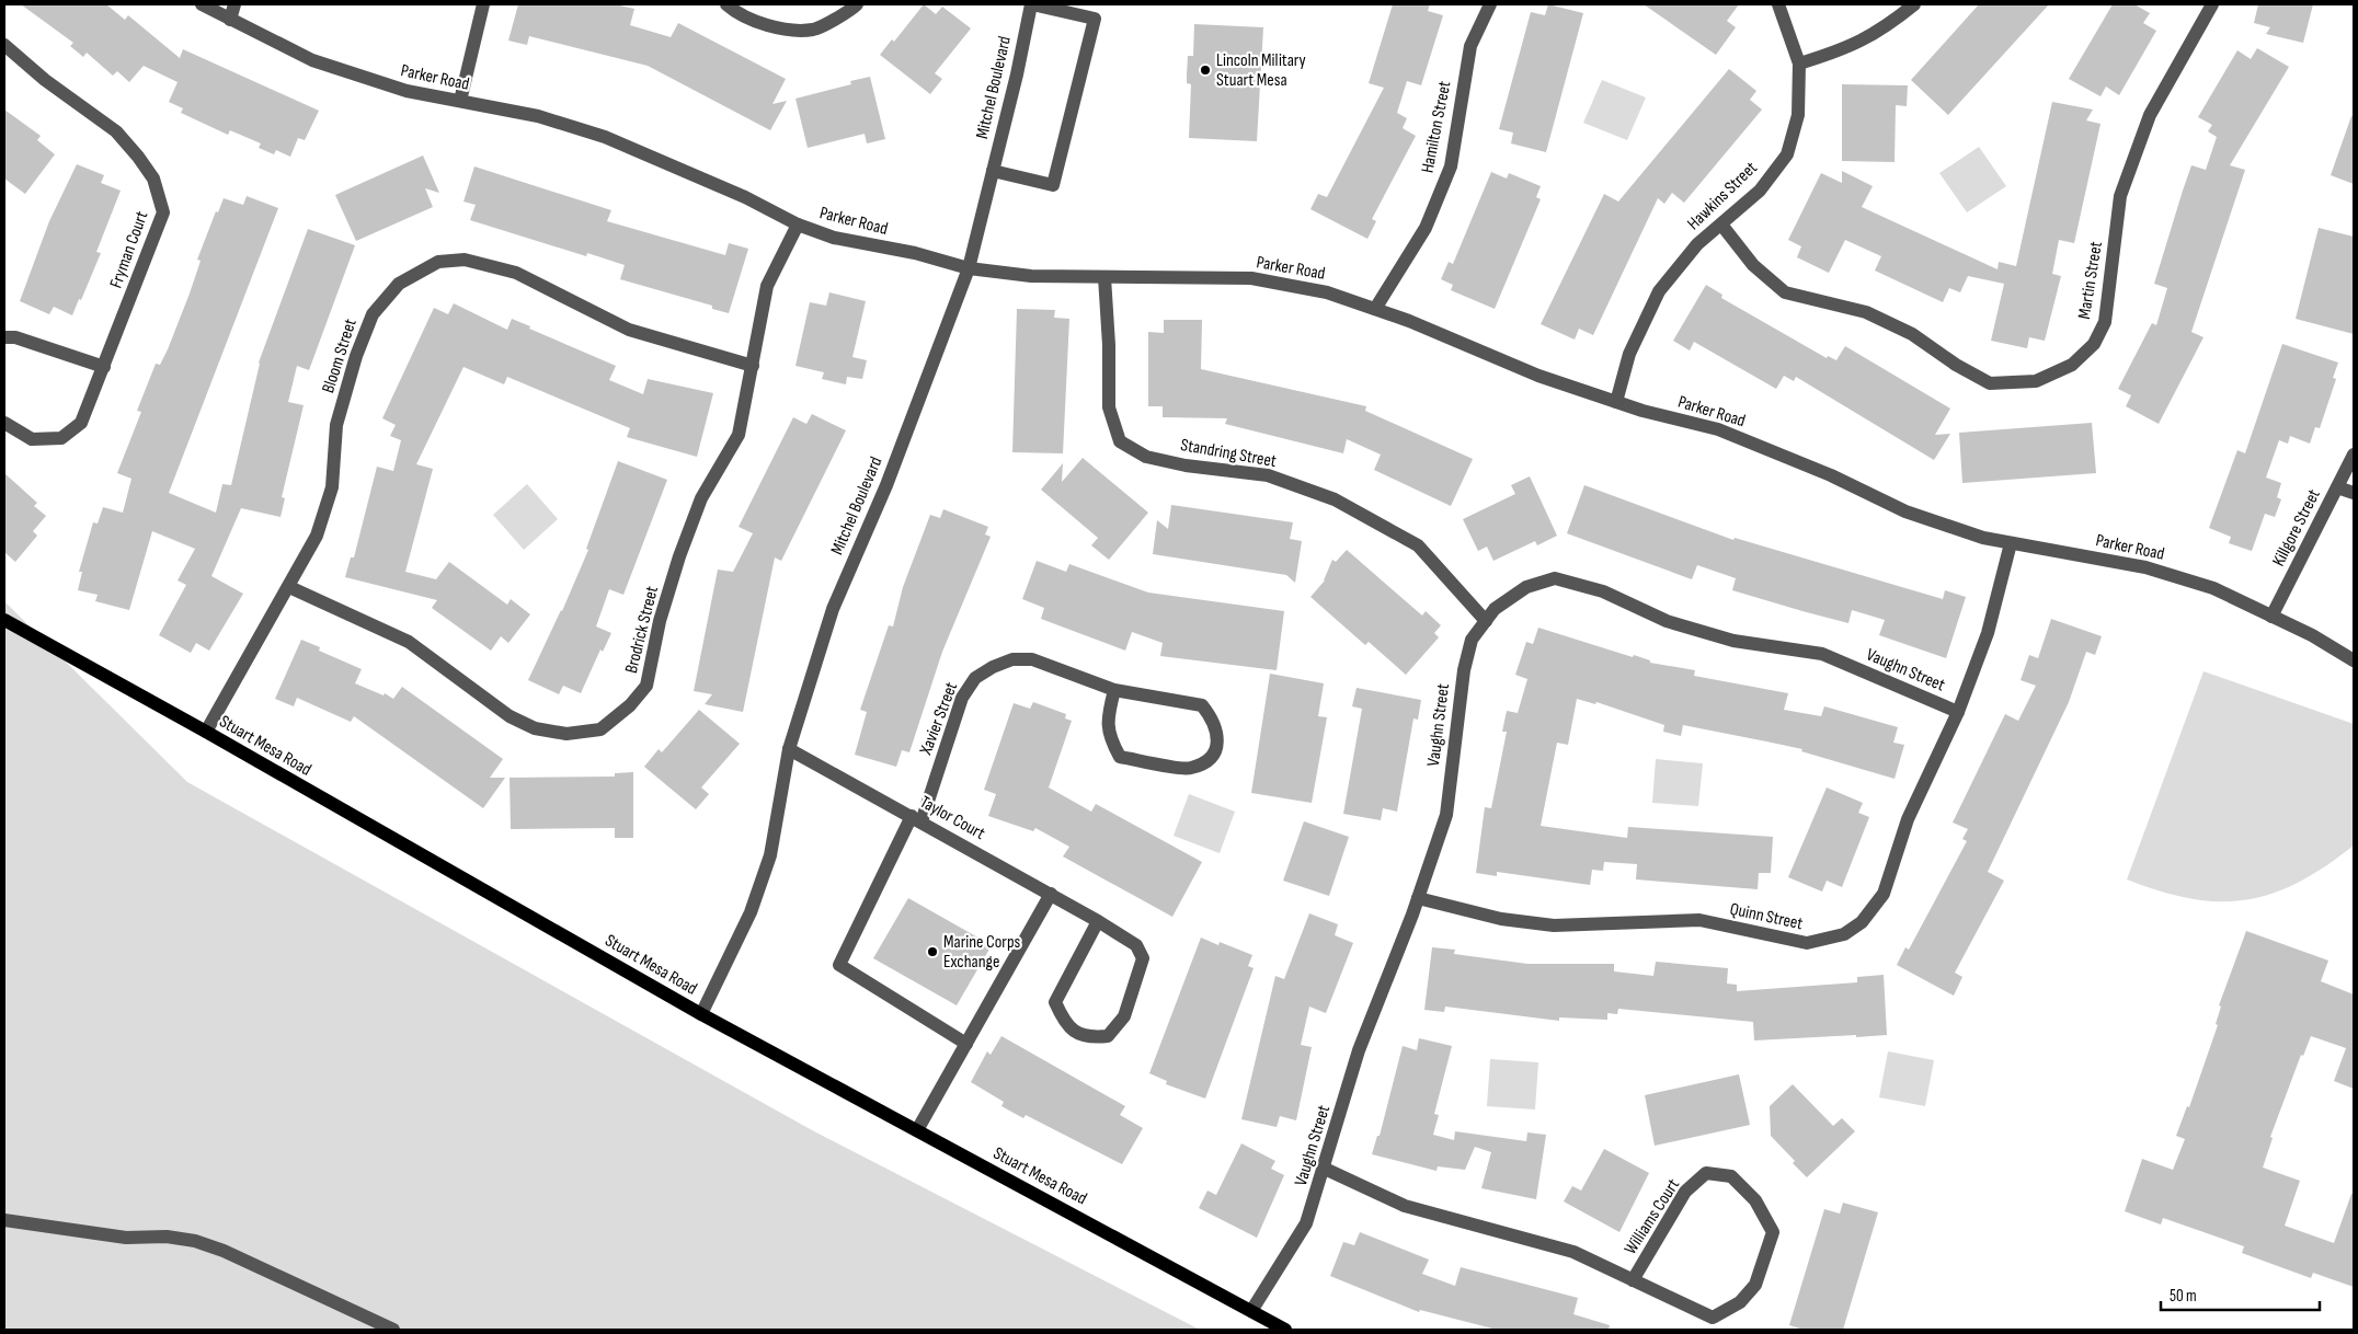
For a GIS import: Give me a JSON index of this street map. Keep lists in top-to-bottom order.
{
  "streets": {
    "main road": ["Stuart Mesa Road"],
    "street": [
      "Parker Road",
      "Mitchel Boulevard",
      "Hamilton Street",
      "Hawkins Street",
      "Fryman Court",
      "Martin Street",
      "Bloom Street",
      "Standring Street",
      "Killgore Street",
      "Brodrick Street",
      "Vaughn Street",
      "Xavier Street",
      "Taylor Court",
      "Quinn Street",
      "Williams Court"
    ]
  },
  "crossings": [
    ["Parker Road", "Mitchel Boulevard"],
    ["Parker Road", "Hamilton Street"],
    ["Parker Road", "Hawkins Street"],
    ["Parker Road", "Standring Street"],
    ["Parker Road", "Killgore Street"],
    ["Parker Road", "Brodrick Street"],
    ["Parker Road", "Quinn Street"],
    ["Mitchel Boulevard", "Stuart Mesa Road"],
    ["Mitchel Boulevard", "Taylor Court"],
    ["Hawkins Street", "Martin Street"],
    ["Bloom Street", "Brodrick Street"],
    ["Bloom Street", "Stuart Mesa Road"],
    ["Standring Street", "Vaughn Street"],
    ["Vaughn Street", "Stuart Mesa Road"],
    ["Vaughn Street", "Quinn Street"],
    ["Vaughn Street", "Williams Court"],
    ["Xavier Street", "Taylor Court"]
  ],
  "places": ["Lincoln Military Stuart Mesa", "Marine Corps Exchange"],
  "scale_bar": "50 m"
}
